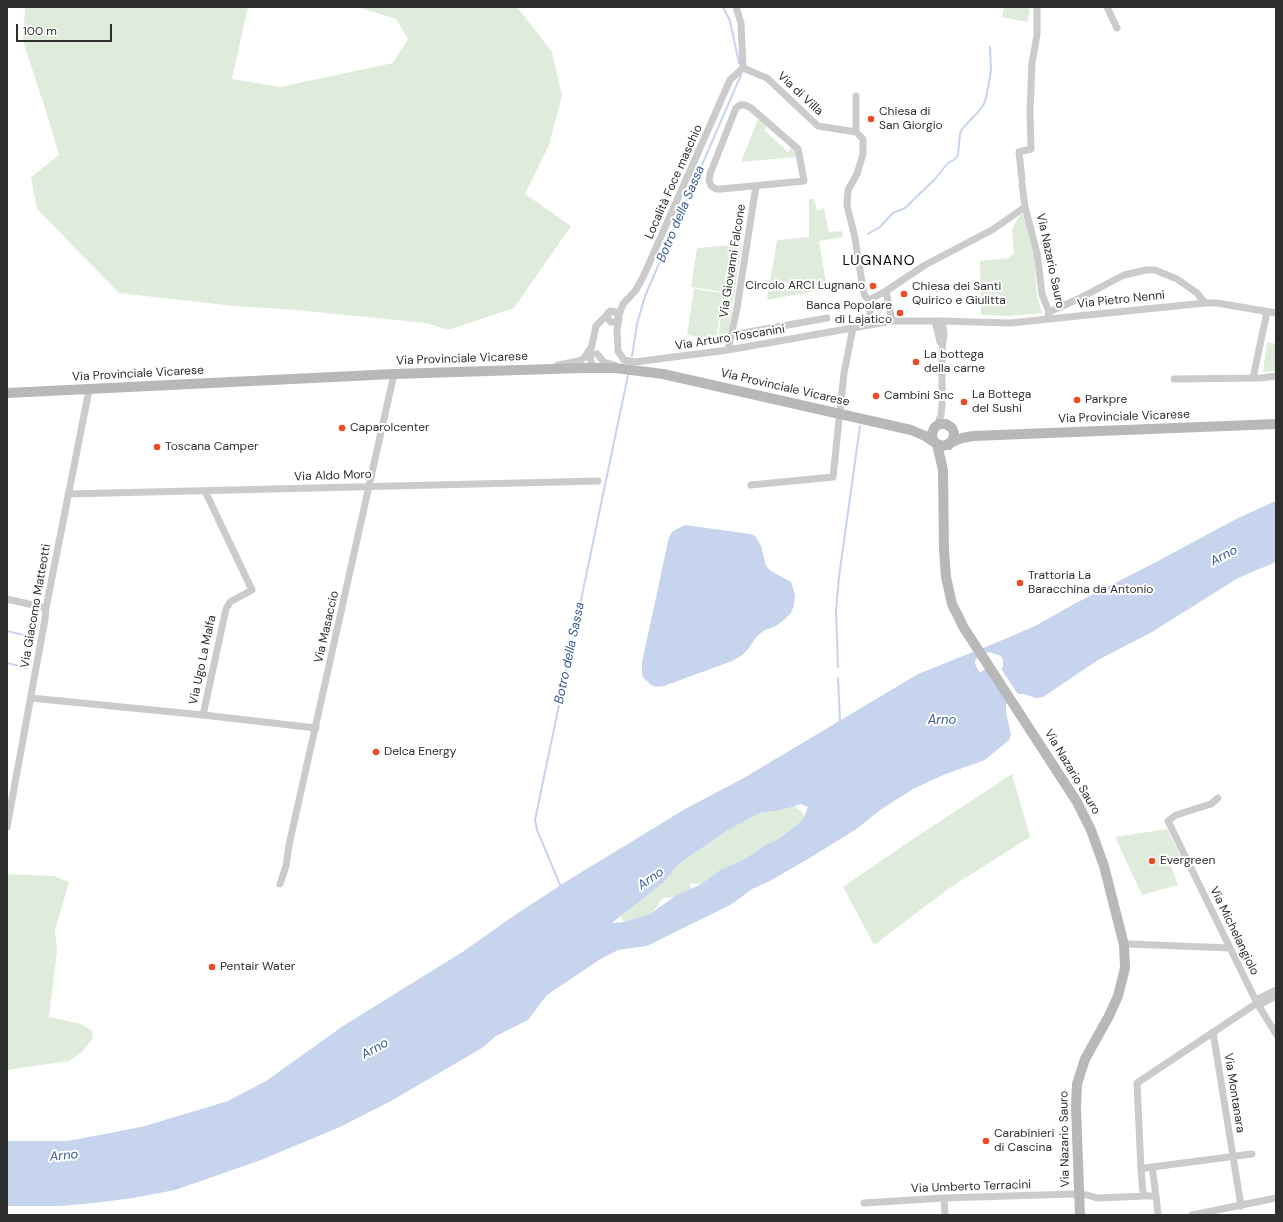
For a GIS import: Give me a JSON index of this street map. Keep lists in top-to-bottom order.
{
  "streets": {
    "main road": ["Via Nazario Sauro", "Via Provinciale Vicarese"],
    "street": [
      "Via di Villa",
      "Località Foce maschio",
      "Via Giovanni Falcone",
      "Via Pietro Nenni",
      "Via Arturo Toscanini",
      "Via Aldo Moro",
      "Via Giacomo Matteotti",
      "Via Masaccio",
      "Via Ugo La Malfa",
      "Via Michelangiolo",
      "Via Montanara",
      "Via Umberto Terracini"
    ]
  },
  "crossings": [
    ["Via di Villa", "Località Foce maschio"],
    ["Via Giovanni Falcone", "Via Arturo Toscanini"],
    ["Via Nazario Sauro", "Via Pietro Nenni"],
    ["Via Nazario Sauro", "Via Provinciale Vicarese"],
    ["Via Nazario Sauro", "Via Umberto Terracini"],
    ["Via Pietro Nenni", "Via Arturo Toscanini"],
    ["Via Provinciale Vicarese", "Via Giacomo Matteotti"],
    ["Via Provinciale Vicarese", "Via Masaccio"],
    ["Via Aldo Moro", "Via Giacomo Matteotti"],
    ["Via Aldo Moro", "Via Masaccio"],
    ["Via Aldo Moro", "Via Ugo La Malfa"],
    ["Via Giacomo Matteotti", "Via Ugo La Malfa"],
    ["Via Masaccio", "Via Ugo La Malfa"]
  ],
  "districts": ["LUGNANO"],
  "water": ["Botro della Sassa", "Arno"],
  "places": [
    "Chiesa di San Giorgio",
    "Circolo ARCI Lugnano",
    "Chiesa dei Santi Quirico e Giulitta",
    "Banca Popolare di Lajatico",
    "La bottega della carne",
    "Cambini Snc",
    "Parkpre",
    "La Bottega del Sushi",
    "Caparolcenter",
    "Toscana Camper",
    "Trattoria La Baracchina da Antonio",
    "Delca Energy",
    "Evergreen",
    "Pentair Water",
    "Carabinieri di Cascina"
  ],
  "scale_bar": "100 m"
}
